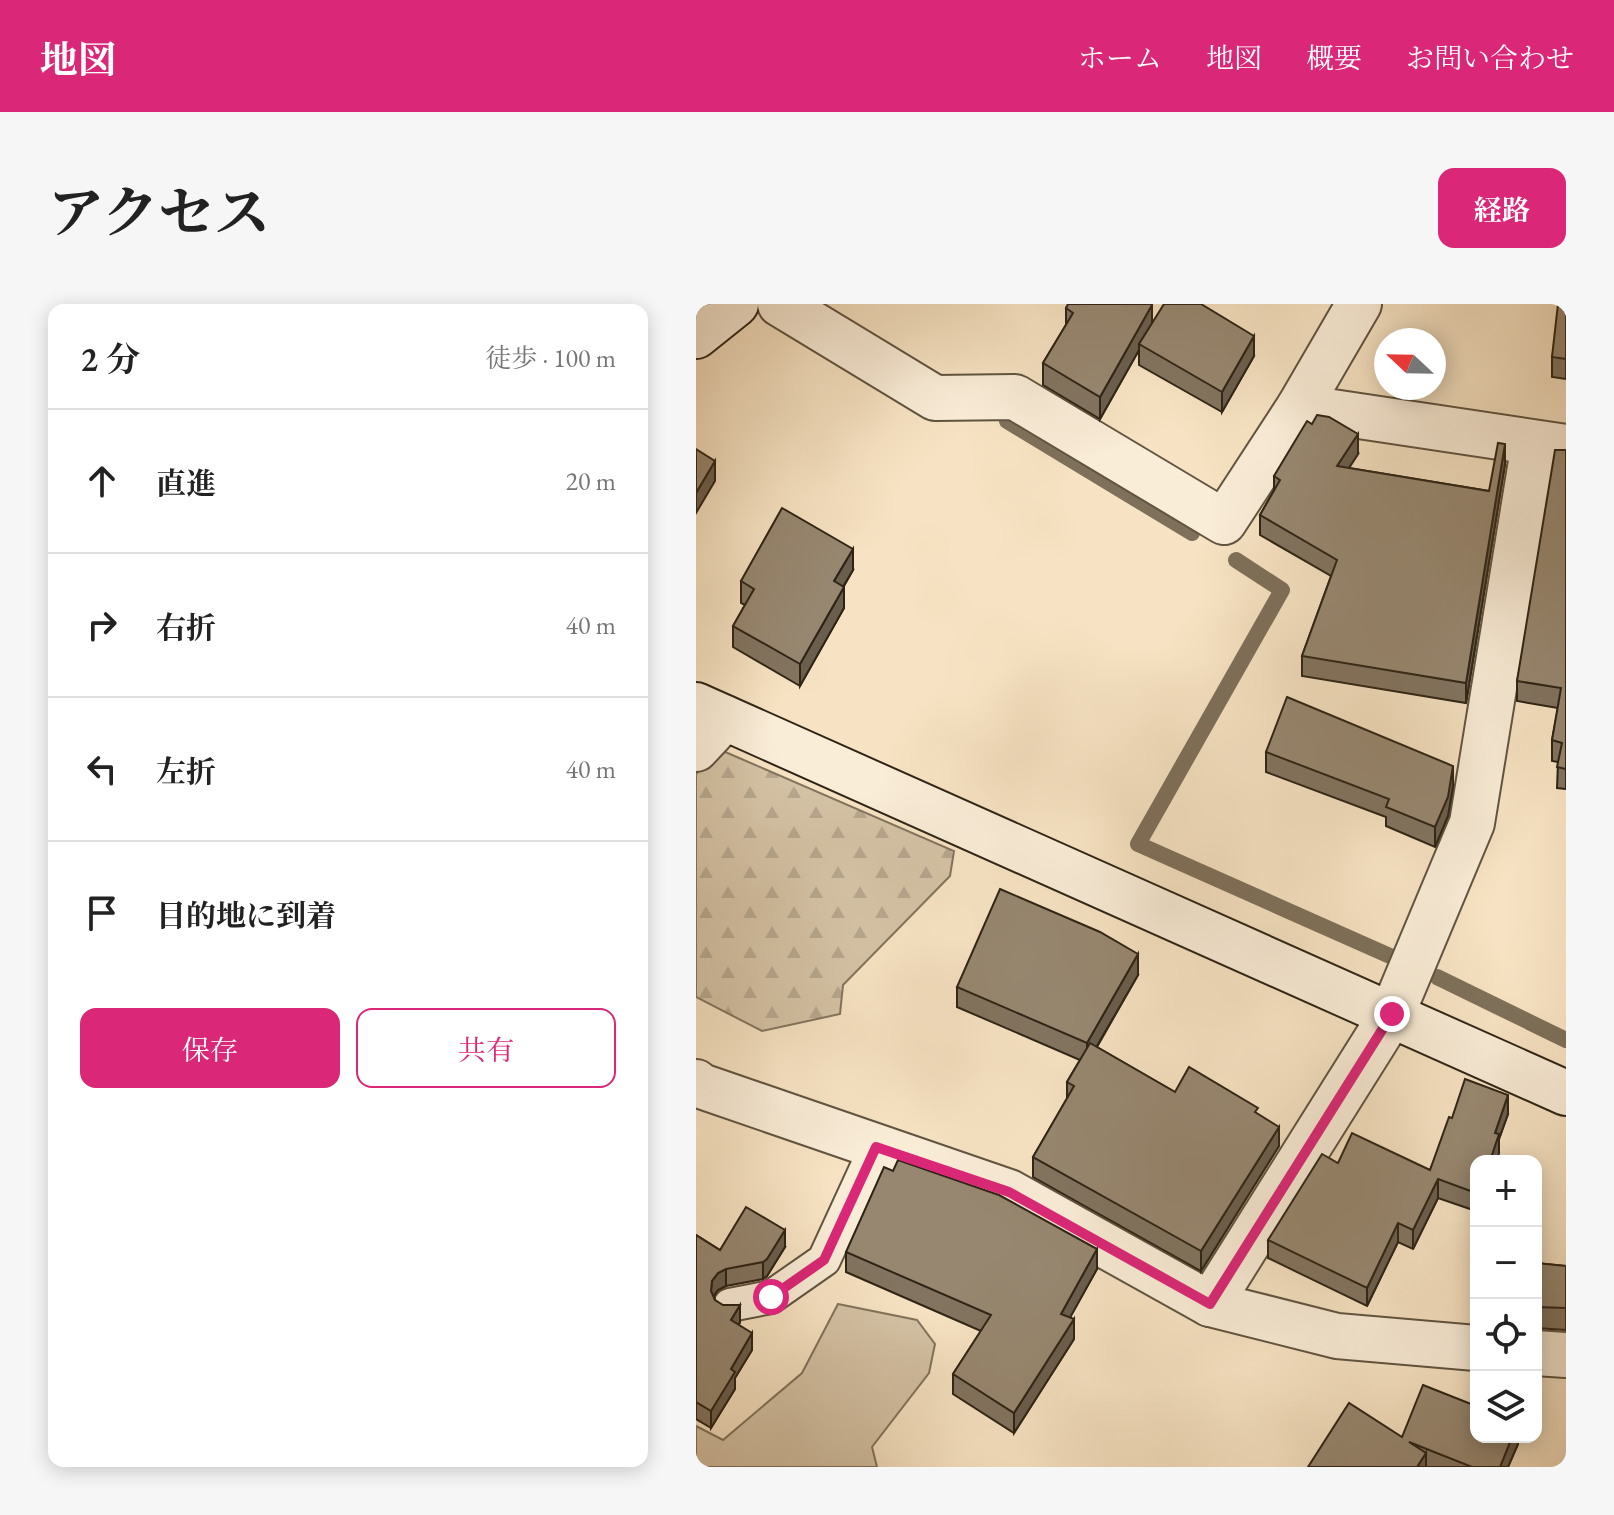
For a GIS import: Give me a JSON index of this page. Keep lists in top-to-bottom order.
{
  "north": "left",
  "page": {
    "header": "地図",
    "nav": [
      "ホーム",
      "地図",
      "概要",
      "お問い合わせ"
    ],
    "title": "アクセス",
    "buttons": [
      "経路",
      ["保存", "共有"]
    ],
    "heading": ["2 分", "徒歩 · 100 m"],
    "list": [
      ["直進", "20 m"],
      ["右折", "40 m"],
      ["左折", "40 m"],
      "目的地に到着"
    ],
    "map_buttons": ["+", "−"]
  }
}
